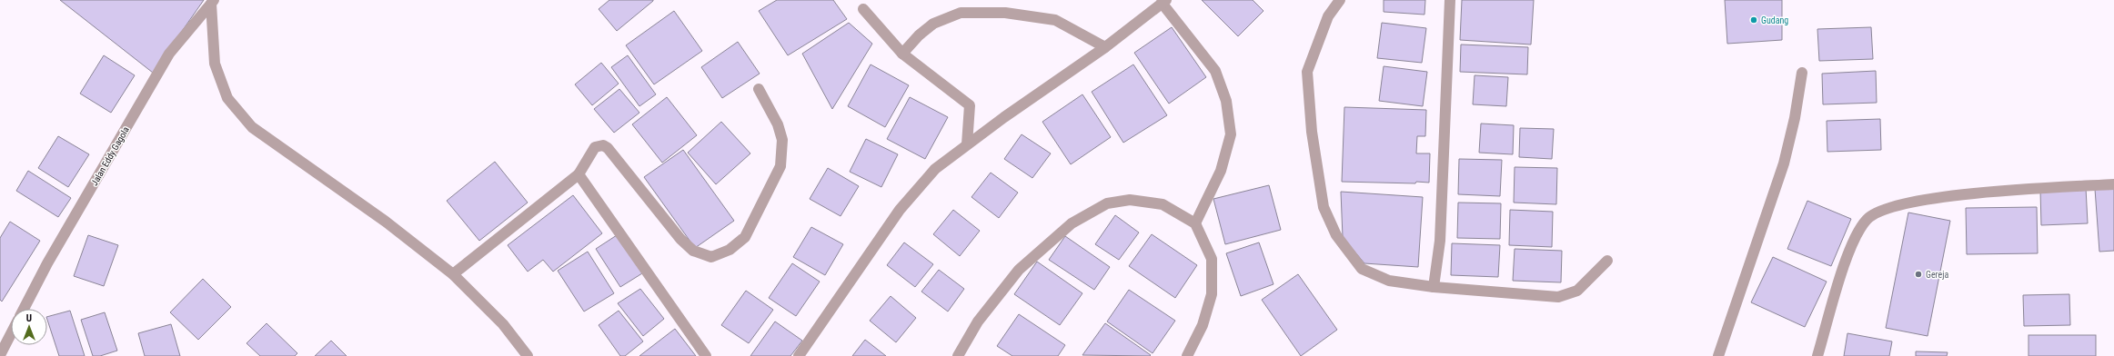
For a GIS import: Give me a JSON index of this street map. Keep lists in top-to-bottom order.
{
  "streets": {
    "street": ["Jalan Eddy Gagola"]
  },
  "places": ["Gudang", "Gereja"],
  "north": "top"
}
